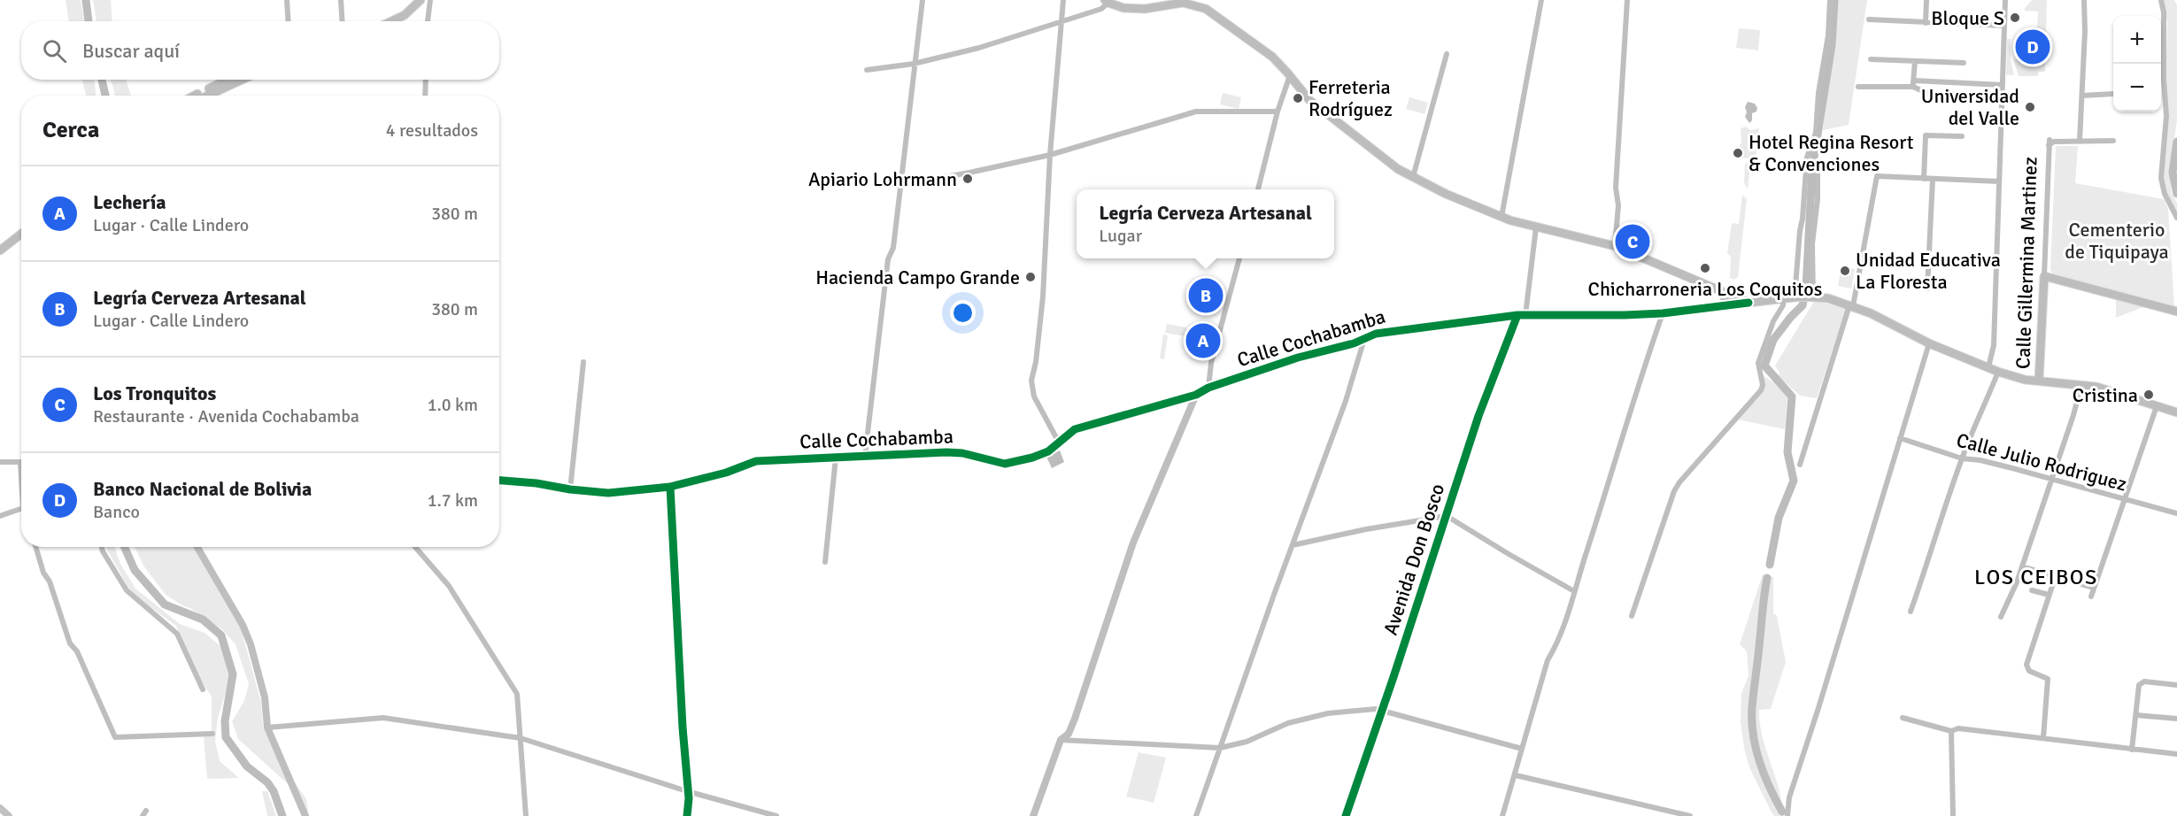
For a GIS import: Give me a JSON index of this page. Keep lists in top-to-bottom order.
{
  "streets": {
    "main road": ["Calle Gillermina Martinez", "Calle Cochabamba"],
    "street": ["Calle Julio Rodriguez", "Avenida Don Bosco"]
  },
  "crossings": [
    ["Calle Gillermina Martinez", "Calle Cochabamba"],
    ["Calle Cochabamba", "Avenida Don Bosco"]
  ],
  "districts": ["LOS CEIBOS"],
  "parks": ["Cementerio de Tiquipaya"],
  "places": [
    "Bloque S",
    "Ferreteria Rodríguez",
    "Universidad del Valle",
    "Hotel Regina Resort & Convenciones",
    "Apiario Lohrmann",
    "Chicharroneria Los Coquitos",
    "Unidad Educativa La Floresta",
    "Hacienda Campo Grande",
    "Cristina"
  ],
  "page": {
    "map_buttons": ["+", "−"],
    "search": "Buscar aquí",
    "pins": [
      "D",
      "C",
      "B",
      "A"
    ],
    "heading": ["Cerca", "4 resultados"],
    "list": [
      {
        "mark": "A",
        "name": "Lechería",
        "note": "Lugar · Calle Lindero",
        "value": "380 m"
      },
      {
        "mark": "B",
        "name": "Legría Cerveza Artesanal",
        "note": "Lugar · Calle Lindero",
        "value": "380 m"
      },
      {
        "mark": "C",
        "name": "Los Tronquitos",
        "note": "Restaurante · Avenida Cochabamba",
        "value": "1.0 km"
      },
      {
        "mark": "D",
        "name": "Banco Nacional de Bolivia",
        "note": "Banco",
        "value": "1.7 km"
      }
    ],
    "popup": ["Legría Cerveza Artesanal", "Lugar"]
  }
}
